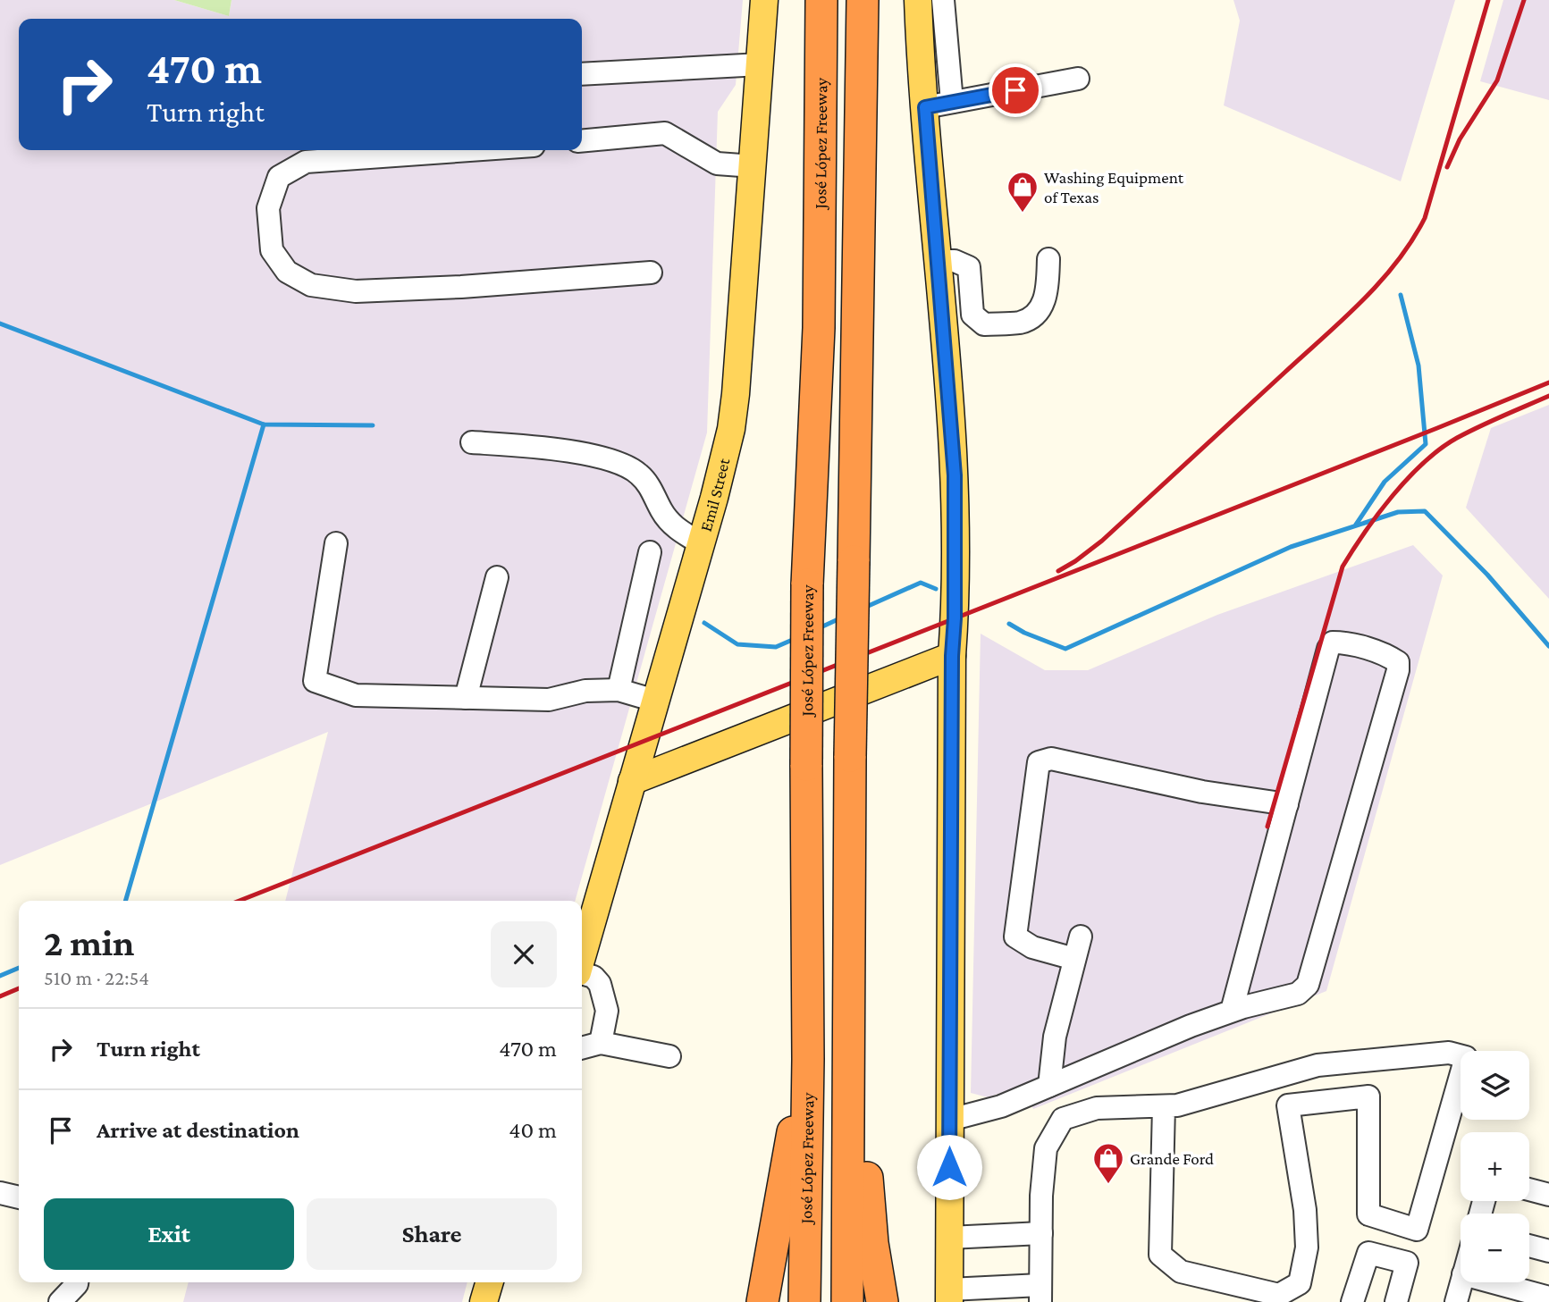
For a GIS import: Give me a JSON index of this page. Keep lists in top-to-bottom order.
{
  "streets": {
    "highway": ["José López Freeway"],
    "main road": ["Emil Street"]
  },
  "places": {
    "shop": ["Washing Equipment of Texas", "Grande Ford"]
  },
  "page": {
    "turn": ["470 m", "Turn right"],
    "heading": ["2 min", "510 m · 22:54"],
    "list": [
      {
        "name": "Turn right",
        "value": "470 m"
      },
      {
        "name": "Arrive at destination",
        "value": "40 m"
      }
    ],
    "map_buttons": ["+", "−"],
    "buttons": ["Exit", "Share"]
  }
}
